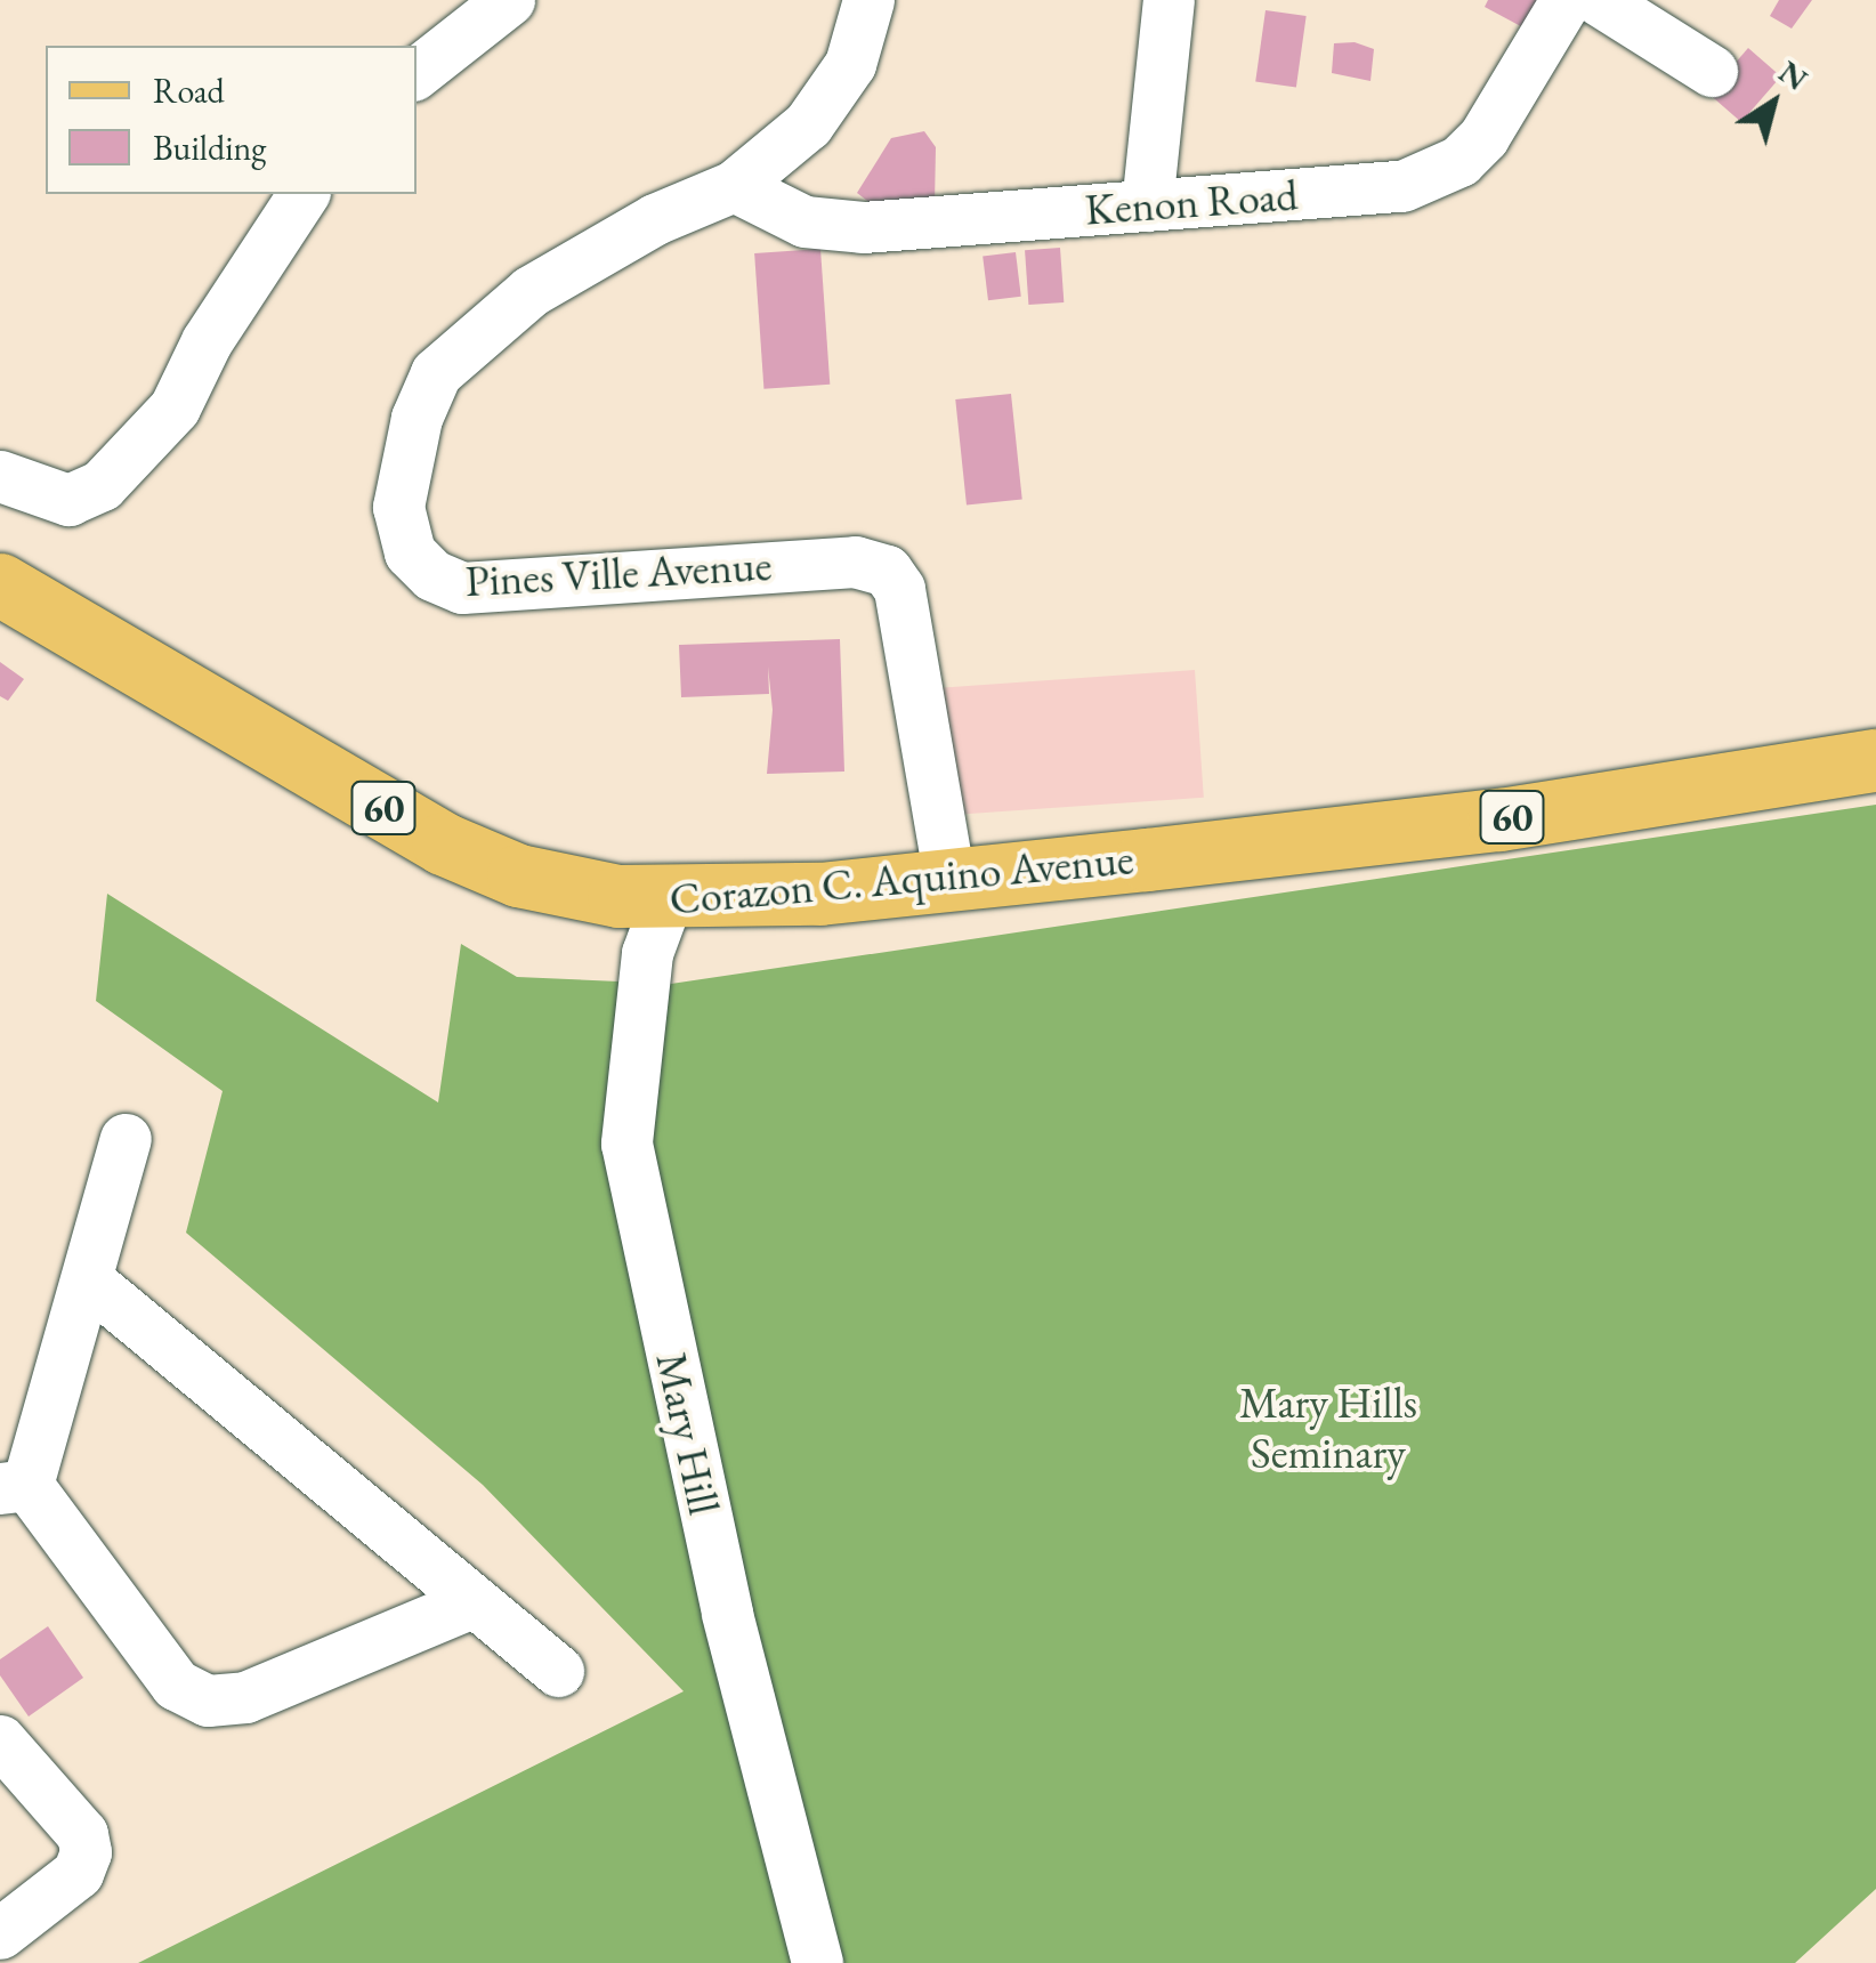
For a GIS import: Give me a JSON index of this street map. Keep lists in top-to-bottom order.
{
  "streets": {
    "main road": ["60", "Corazon C. Aquino Avenue"],
    "street": ["Kenon Road", "Pines Ville Avenue", "Mary Hill"]
  },
  "crossings": [
    ["Kenon Road", "Pines Ville Avenue"],
    ["Pines Ville Avenue", "Corazon C. Aquino Avenue"],
    ["Corazon C. Aquino Avenue", "Mary Hill"]
  ],
  "parks": ["Mary Hills Seminary"],
  "legend": ["Road", "Building"],
  "north": "top right"
}
